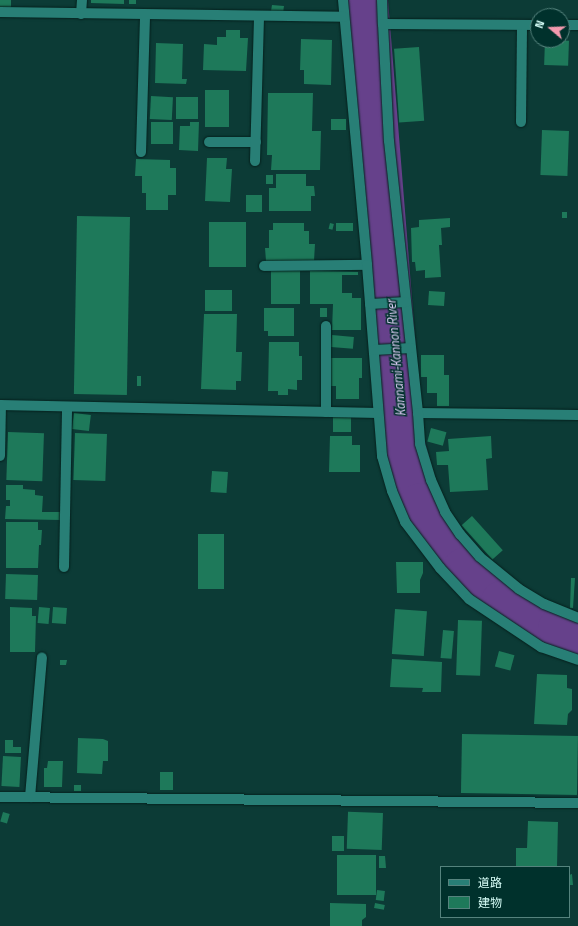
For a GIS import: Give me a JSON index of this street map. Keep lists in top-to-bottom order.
{
  "water": ["Kannami-Kannon River"],
  "legend": ["道路", "建物"],
  "north": "left"
}
